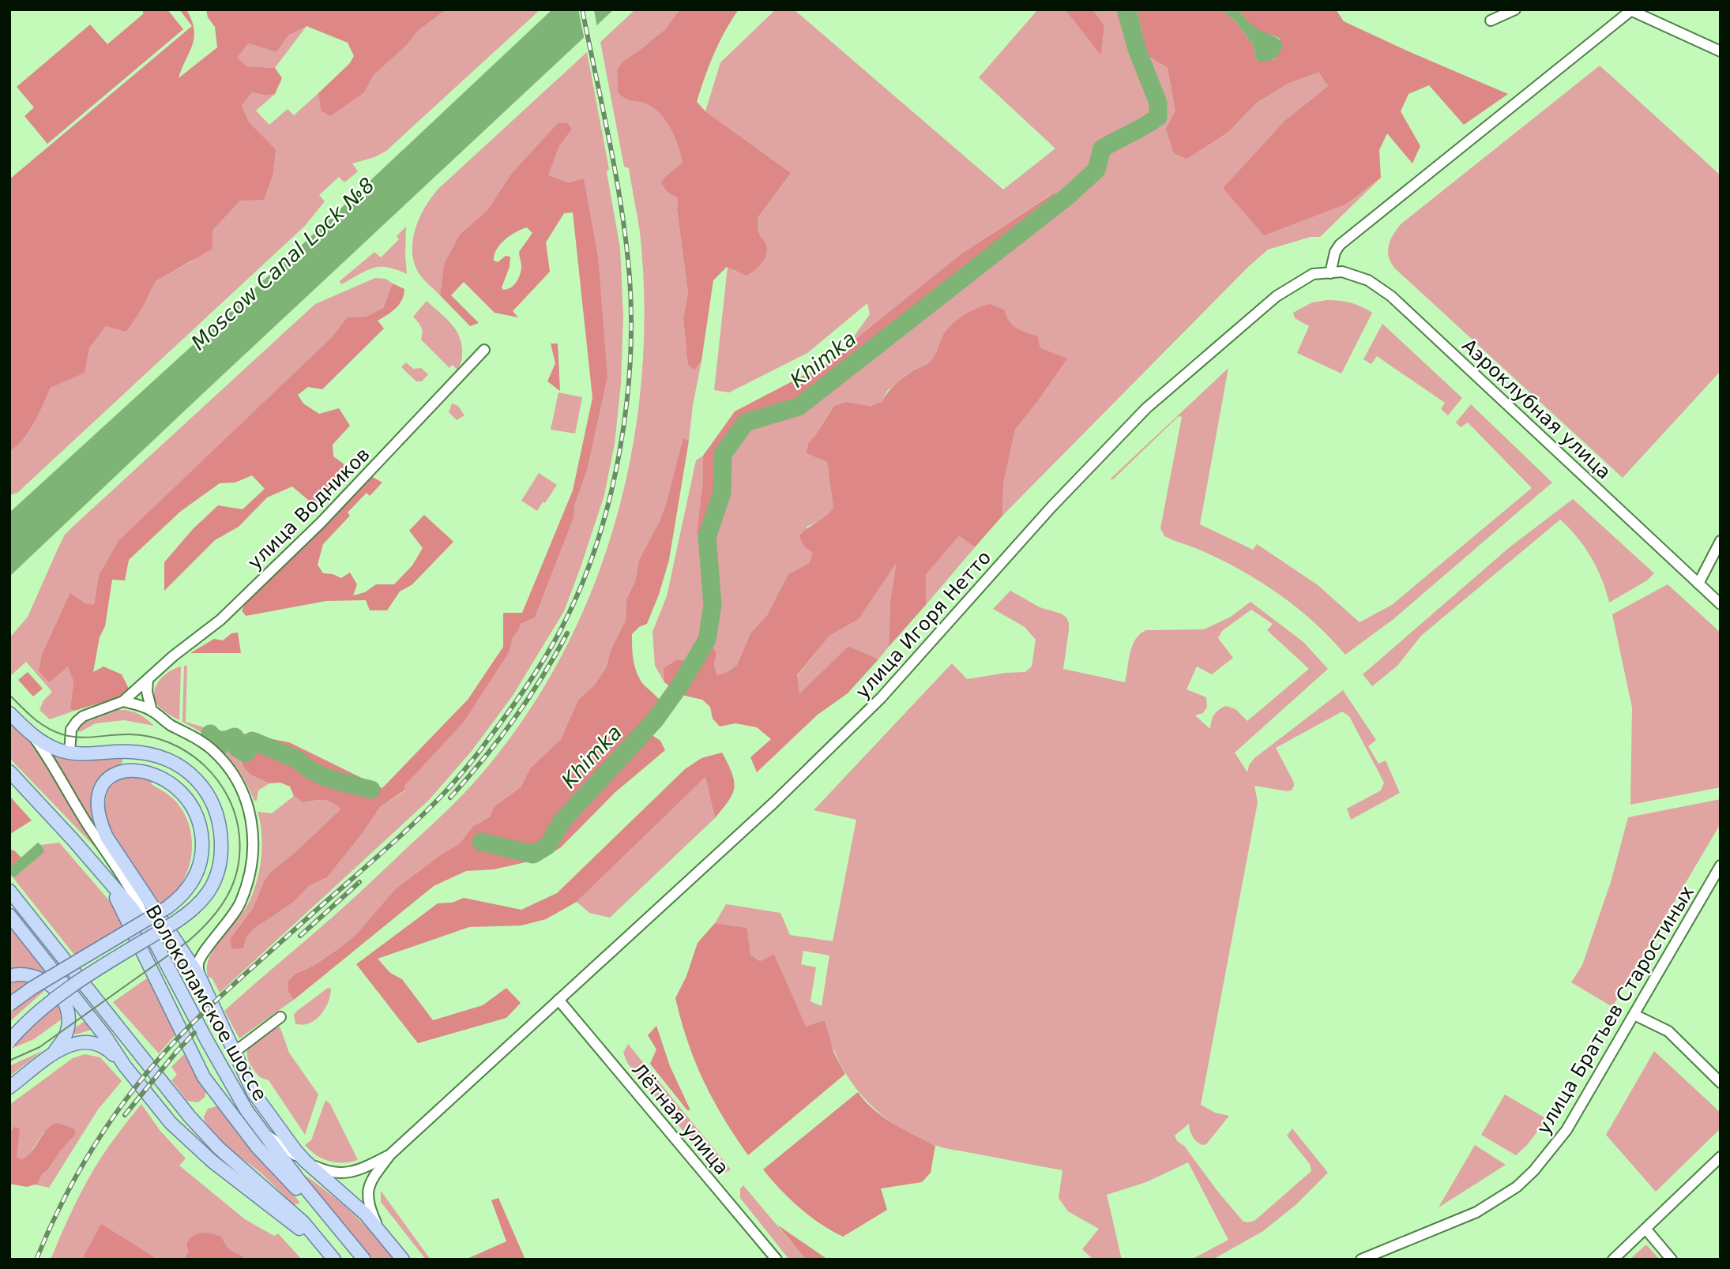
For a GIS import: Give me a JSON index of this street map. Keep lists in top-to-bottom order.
{
  "streets": {
    "main road": ["Волоколамское шоссе"],
    "street": [
      "Аэроклубная улица",
      "улица Водников",
      "улица Игоря Нетто",
      "улица Братьев Старостиных",
      "Лётная улица"
    ]
  },
  "crossings": [
    ["Аэроклубная улица", "улица Игоря Нетто"],
    ["улица Игоря Нетто", "Лётная улица"]
  ],
  "water": ["Moscow Canal Lock №8", "Khimka"]
}
